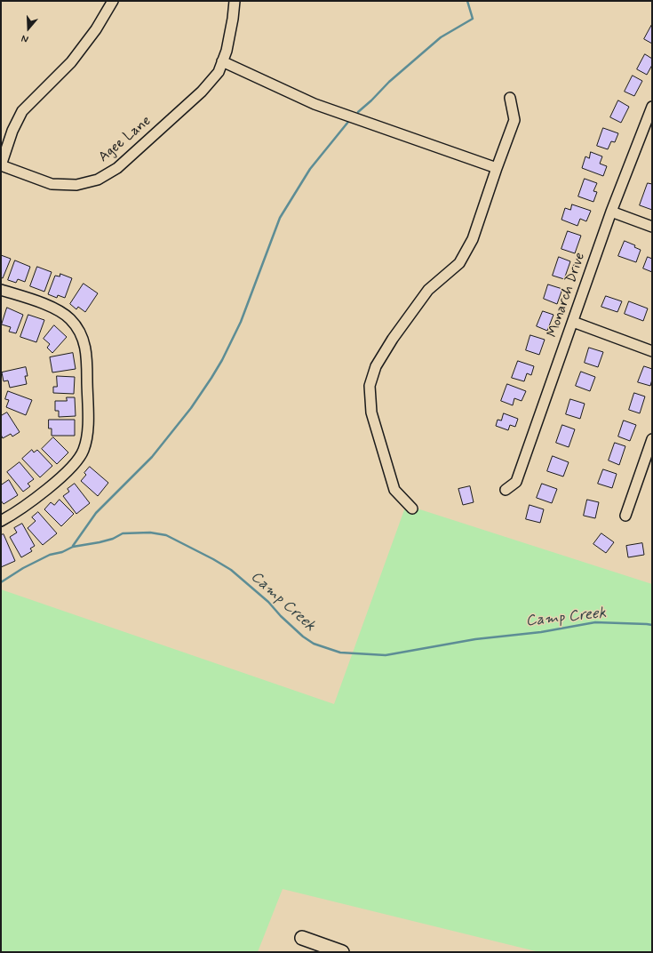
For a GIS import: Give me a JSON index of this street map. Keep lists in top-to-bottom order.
{
  "streets": {
    "street": ["Agee Lane", "Monarch Drive"]
  },
  "water": ["Camp Creek"],
  "north": "bottom"
}
